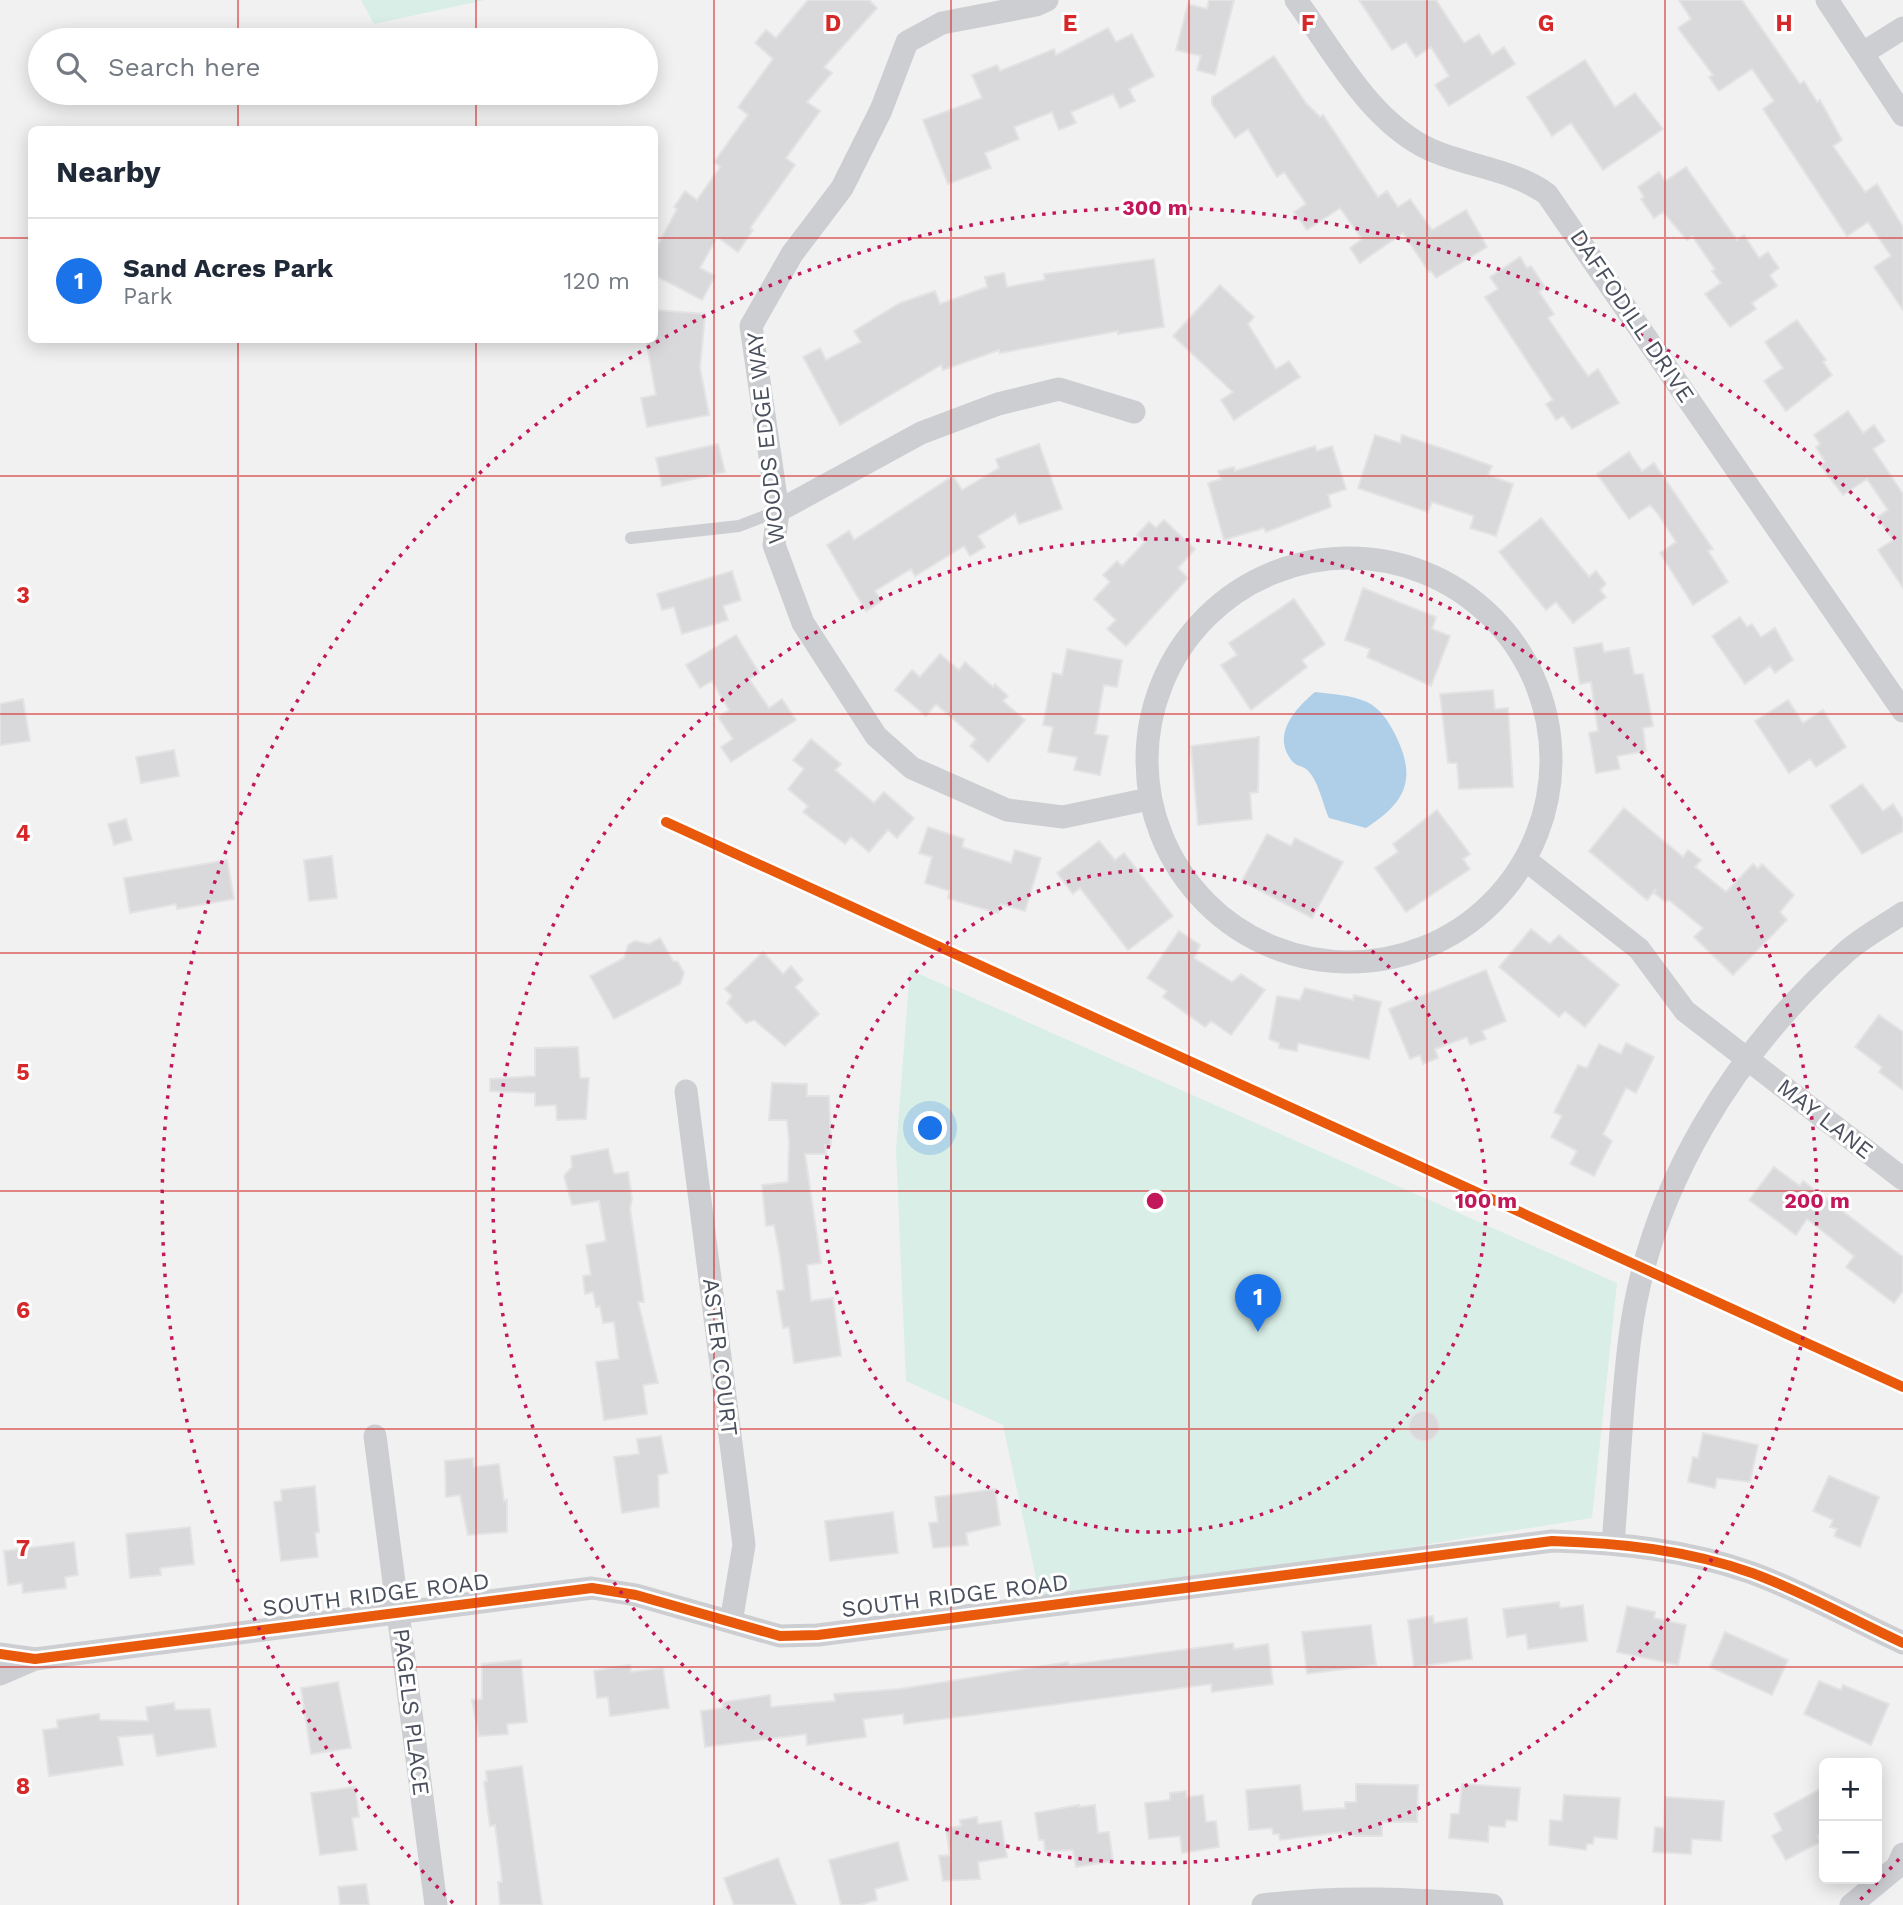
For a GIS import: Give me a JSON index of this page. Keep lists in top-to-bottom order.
{
  "streets": {
    "street": [
      "DAFFODILL DRIVE",
      "WOODS EDGE WAY",
      "MAY LANE",
      "ASTER COURT",
      "SOUTH RIDGE ROAD",
      "PAGELS PLACE"
    ]
  },
  "crossings": [
    ["ASTER COURT", "SOUTH RIDGE ROAD"],
    ["SOUTH RIDGE ROAD", "PAGELS PLACE"]
  ],
  "page": {
    "search": "Search here",
    "heading": "Nearby",
    "list": [
      {
        "mark": "1",
        "name": "Sand Acres Park",
        "note": "Park",
        "value": "120 m"
      }
    ],
    "pins": "1",
    "map_buttons": ["+", "−"]
  },
  "grid": {
    "columns": [
      "D",
      "E",
      "F",
      "G",
      "H"
    ],
    "rows": [
      "3",
      "4",
      "5",
      "6",
      "7",
      "8"
    ]
  },
  "rings": ["300 m", "100 m", "200 m"]
}
